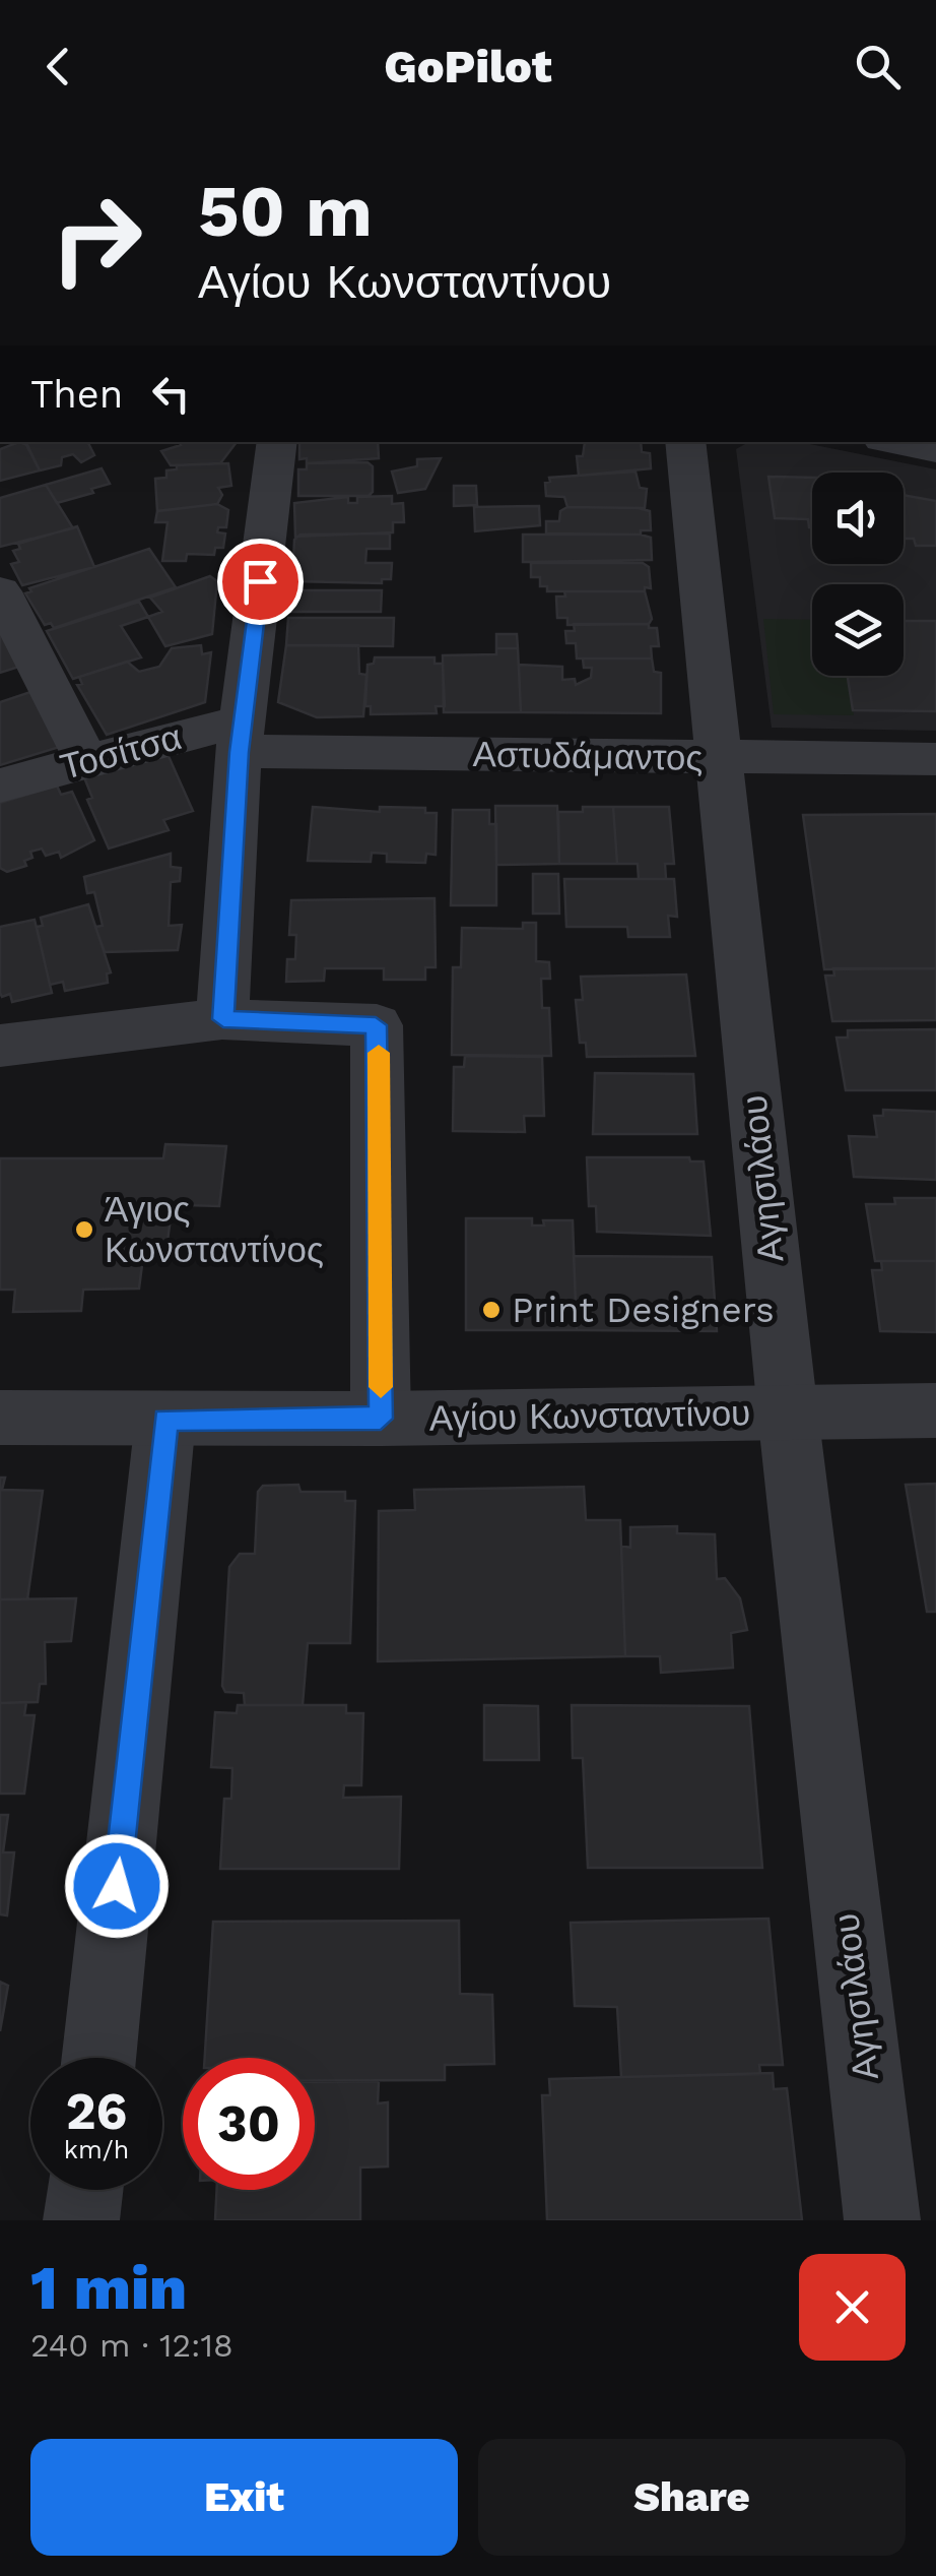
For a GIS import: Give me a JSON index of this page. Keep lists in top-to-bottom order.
{
  "streets": {
    "street": [
      "Τοσίτσα",
      "Αστυδάμαντος",
      "Αγησιλάου",
      "Αγίου Κωνσταντίνου"
    ]
  },
  "crossings": [
    ["Τοσίτσα", "Αστυδάμαντος"],
    ["Αστυδάμαντος", "Αγησιλάου"],
    ["Αγησιλάου", "Αγίου Κωνσταντίνου"]
  ],
  "places": ["Άγιος Κωνσταντίνος", "Print Designers"],
  "page": {
    "header": "GoPilot",
    "turn": ["50 m", "Αγίου Κωνσταντίνου"],
    "then": "Then",
    "speed": "26 km/h",
    "limit": "30",
    "heading": ["1 min", "240 m · 12:18"],
    "buttons": ["Exit", "Share"]
  }
}
